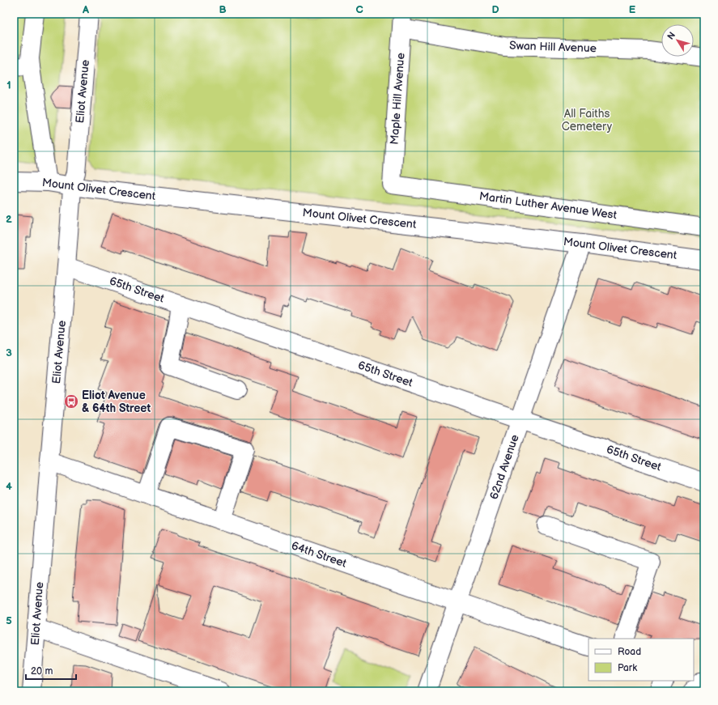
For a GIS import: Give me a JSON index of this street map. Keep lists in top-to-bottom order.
{
  "streets": {
    "street": [
      "Swan Hill Avenue",
      "Eliot Avenue",
      "Maple Hill Avenue",
      "Mount Olivet Crescent",
      "Martin Luther Avenue West",
      "65th Street",
      "62nd Avenue",
      "64th Street"
    ]
  },
  "crossings": [
    ["Swan Hill Avenue", "Maple Hill Avenue"],
    ["Eliot Avenue", "Mount Olivet Crescent"],
    ["Eliot Avenue", "65th Street"],
    ["Eliot Avenue", "64th Street"],
    ["Maple Hill Avenue", "Martin Luther Avenue West"],
    ["Mount Olivet Crescent", "62nd Avenue"],
    ["65th Street", "62nd Avenue"],
    ["62nd Avenue", "64th Street"]
  ],
  "parks": ["All Faiths Cemetery"],
  "places": {
    "bus stop": ["Eliot Avenue & 64th Street"]
  },
  "legend": ["Road", "Park"],
  "scale_bar": "20 m",
  "north": "top left",
  "grid": {
    "columns": [
      "A",
      "B",
      "C",
      "D",
      "E"
    ],
    "rows": [
      "1",
      "2",
      "3",
      "4",
      "5"
    ]
  }
}
